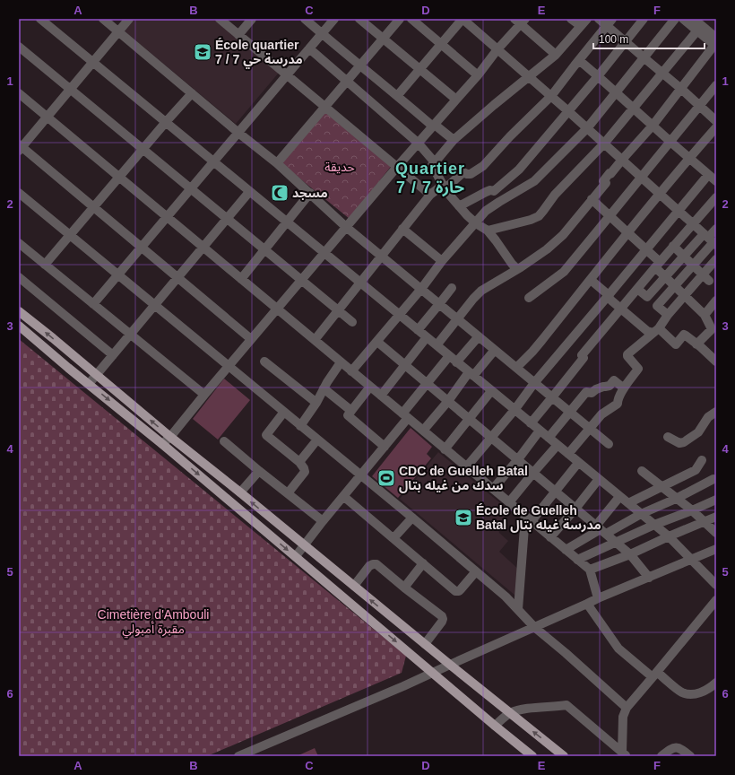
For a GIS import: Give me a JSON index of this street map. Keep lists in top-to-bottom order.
{
  "districts": ["Quartier 7 / حارة 7"],
  "parks": ["حديقة", "Cimetière d'Ambouli مقبرة أمبولي"],
  "places": {
    "school or university": ["École quartier 7 / مدرسة حي 7", "École de Guelleh Batal مدرسة غيله بتال"],
    "mosque": ["مسجد"],
    "sports": ["CDC de Guelleh Batal سدك من غيله بتال"]
  },
  "scale_bar": "100 m",
  "grid": {
    "columns": [
      "A",
      "B",
      "C",
      "D",
      "E",
      "F"
    ],
    "rows": [
      "1",
      "2",
      "3",
      "4",
      "5",
      "6"
    ]
  }
}
